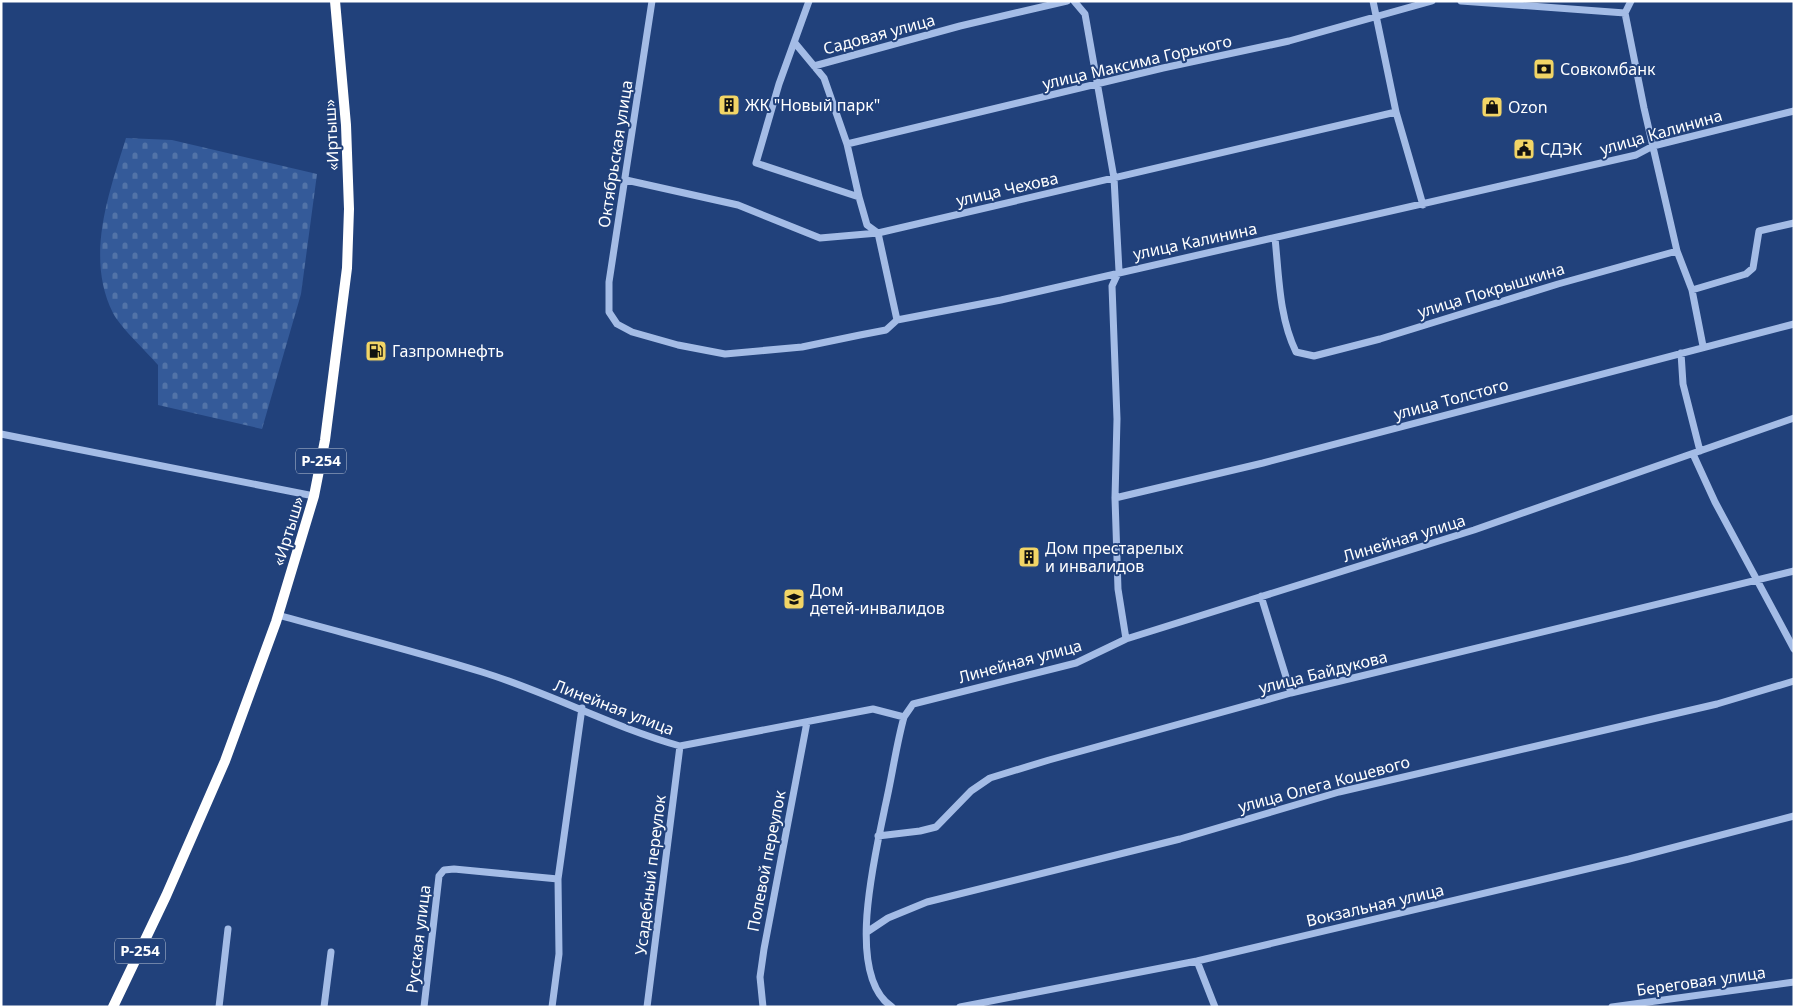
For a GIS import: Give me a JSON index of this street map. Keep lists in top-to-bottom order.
{
  "streets": {
    "highway": ["«Иртыш»", "Р-254"],
    "street": [
      "Садовая улица",
      "улица Максима Горького",
      "улица Калинина",
      "Октябрьская улица",
      "улица Чехова",
      "улица Покрышкина",
      "улица Толстого",
      "Линейная улица",
      "улица Байдукова",
      "улица Олега Кошевого",
      "Полевой переулок",
      "Усадебный переулок",
      "Вокзальная улица",
      "Русская улица",
      "Береговая улица"
    ]
  },
  "crossings": [
    ["улица Калинина", "Октябрьская улица"],
    ["улица Калинина", "улица Покрышкина"],
    ["«Иртыш»", "Линейная улица"],
    ["Октябрьская улица", "улица Чехова"],
    ["Линейная улица", "Полевой переулок"],
    ["Линейная улица", "Усадебный переулок"]
  ],
  "places": {
    "bank": ["Совкомбанк"],
    "building": ["ЖК \"Новый парк\"", "Дом престарелых и инвалидов"],
    "shop": ["Ozon"],
    "public building": ["СДЭК"],
    "fuel station": ["Газпромнефть"],
    "school or university": ["Дом детей-инвалидов"]
  }
}
